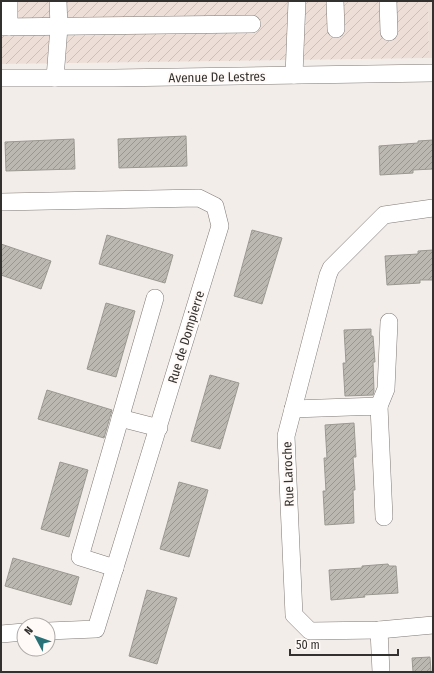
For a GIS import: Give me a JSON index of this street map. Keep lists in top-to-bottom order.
{
  "streets": {
    "street": ["Avenue De Lestres", "Rue de Dompierre", "Rue Laroche"]
  },
  "scale_bar": "50 m",
  "north": "top left"
}
